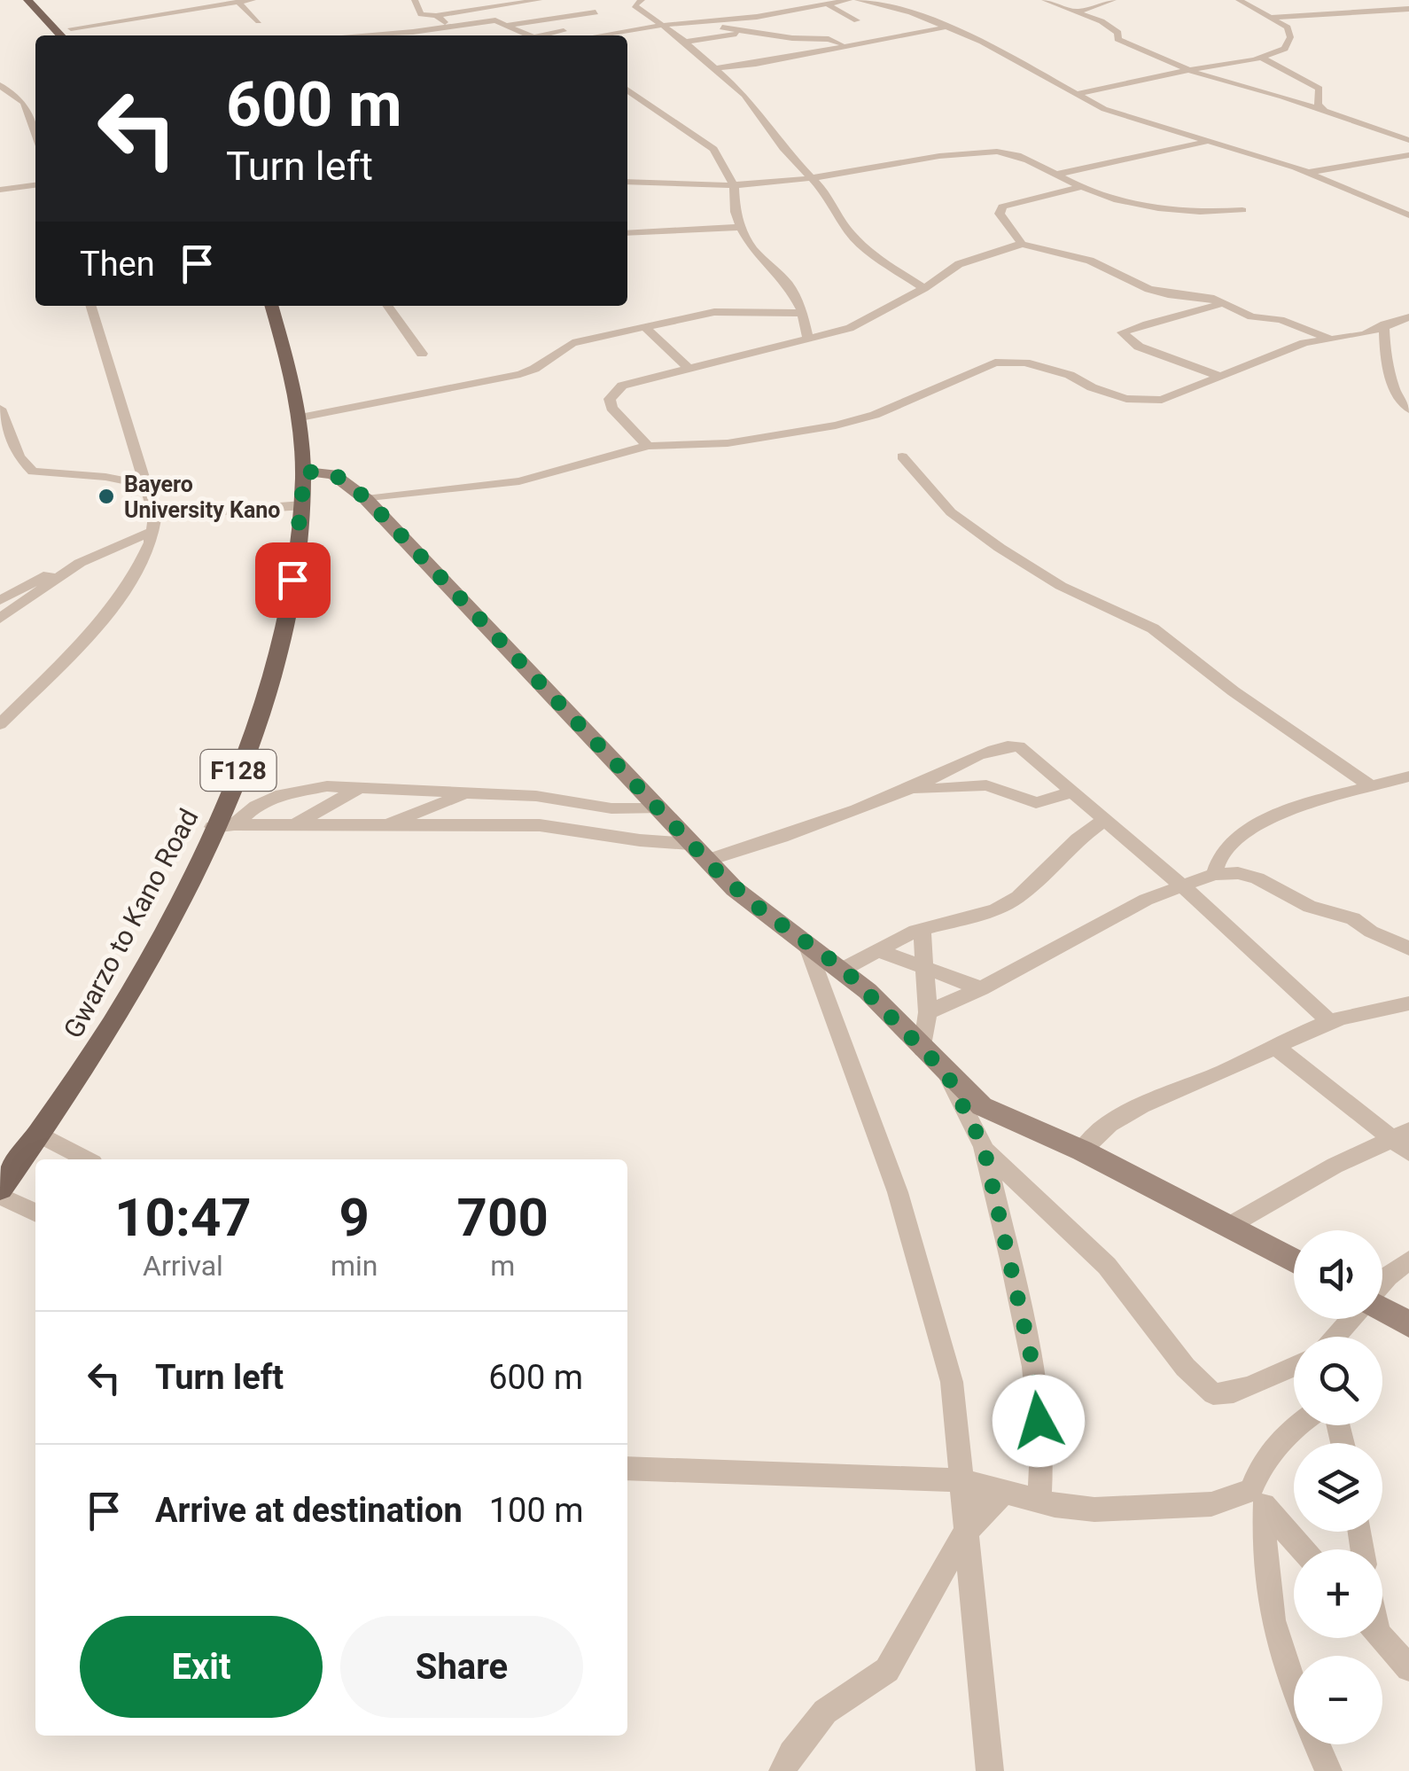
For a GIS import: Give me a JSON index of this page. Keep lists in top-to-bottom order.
{
  "streets": {
    "main road": ["F128", "Gwarzo to Kano Road"]
  },
  "places": ["Bayero University Kano"],
  "page": {
    "turn": ["600 m", "Turn left"],
    "then": "Then",
    "eta": [
      "10:47",
      "Arrival",
      "9",
      "min",
      "700",
      "m"
    ],
    "map_buttons": ["+", "−"],
    "list": [
      {
        "name": "Turn left",
        "value": "600 m"
      },
      {
        "name": "Arrive at destination",
        "value": "100 m"
      }
    ],
    "buttons": ["Exit", "Share"]
  }
}
